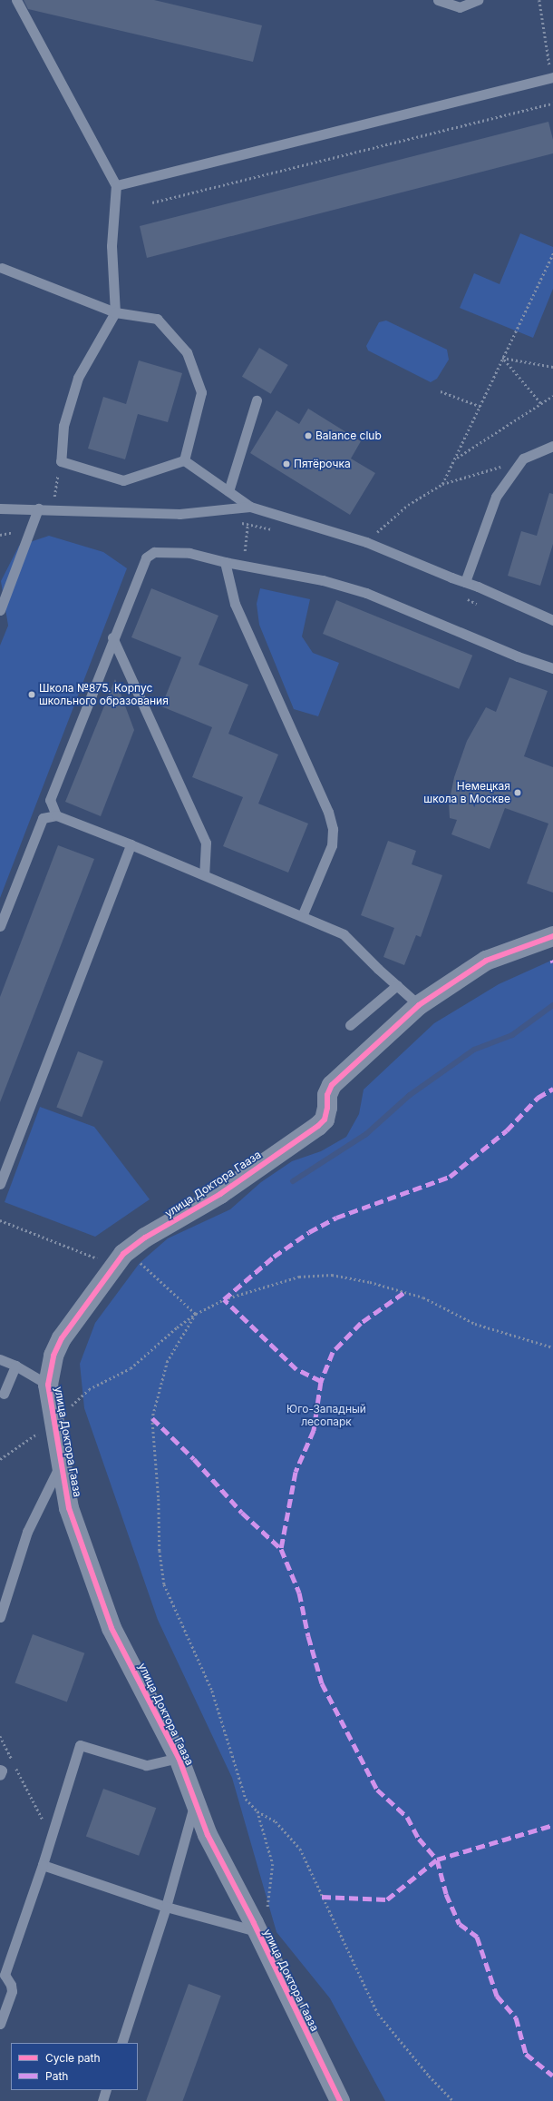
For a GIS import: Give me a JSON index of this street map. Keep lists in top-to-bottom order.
{
  "streets": {
    "street": ["улица Доктора Гааза"]
  },
  "parks": ["Юго-Западный лесопарк"],
  "places": [
    "Balance club",
    "Пятёрочка",
    "Школа №875. Корпус школьного образования",
    "Немецкая школа в Москве"
  ],
  "legend": ["Cycle path", "Path"]
}
